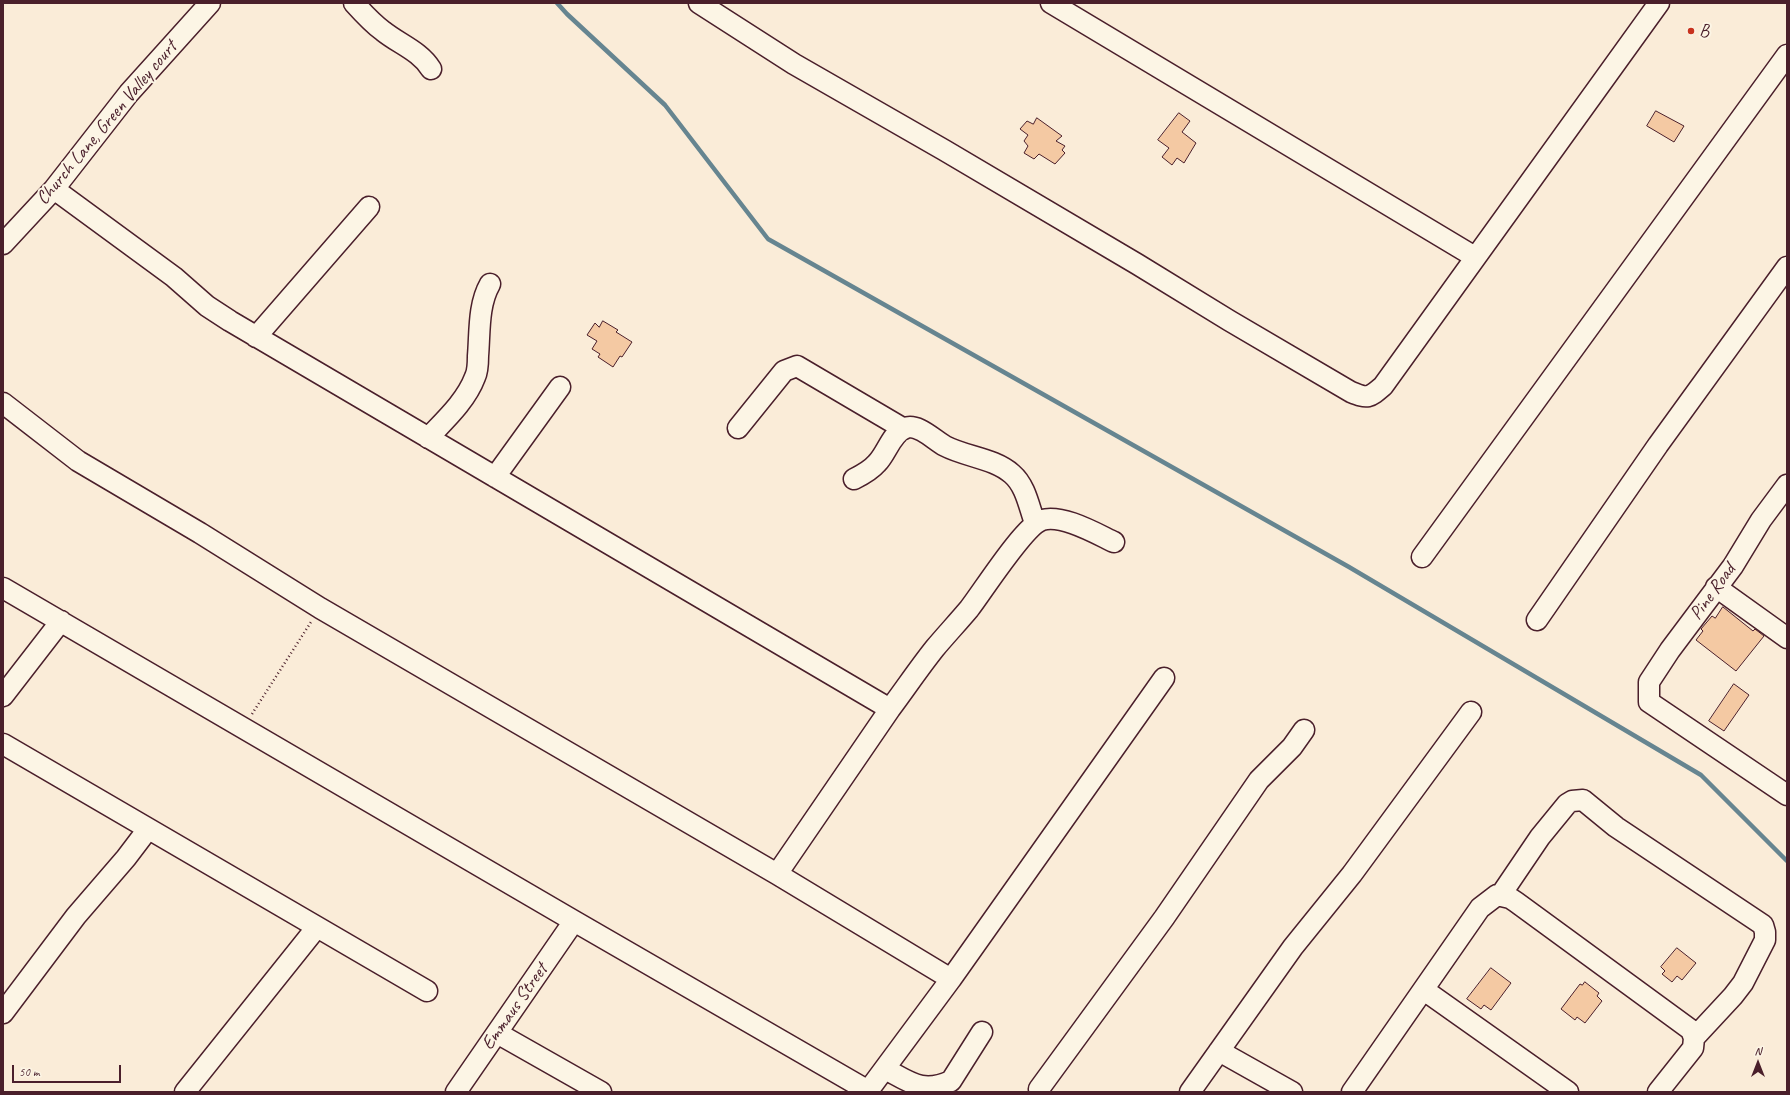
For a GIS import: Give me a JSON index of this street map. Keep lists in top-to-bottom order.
{
  "streets": {
    "street": ["Church Lane, Green Valley court", "Pine Road", "Emmaus Street"]
  },
  "places": ["B"],
  "scale_bar": "50 m",
  "north": "top"
}
